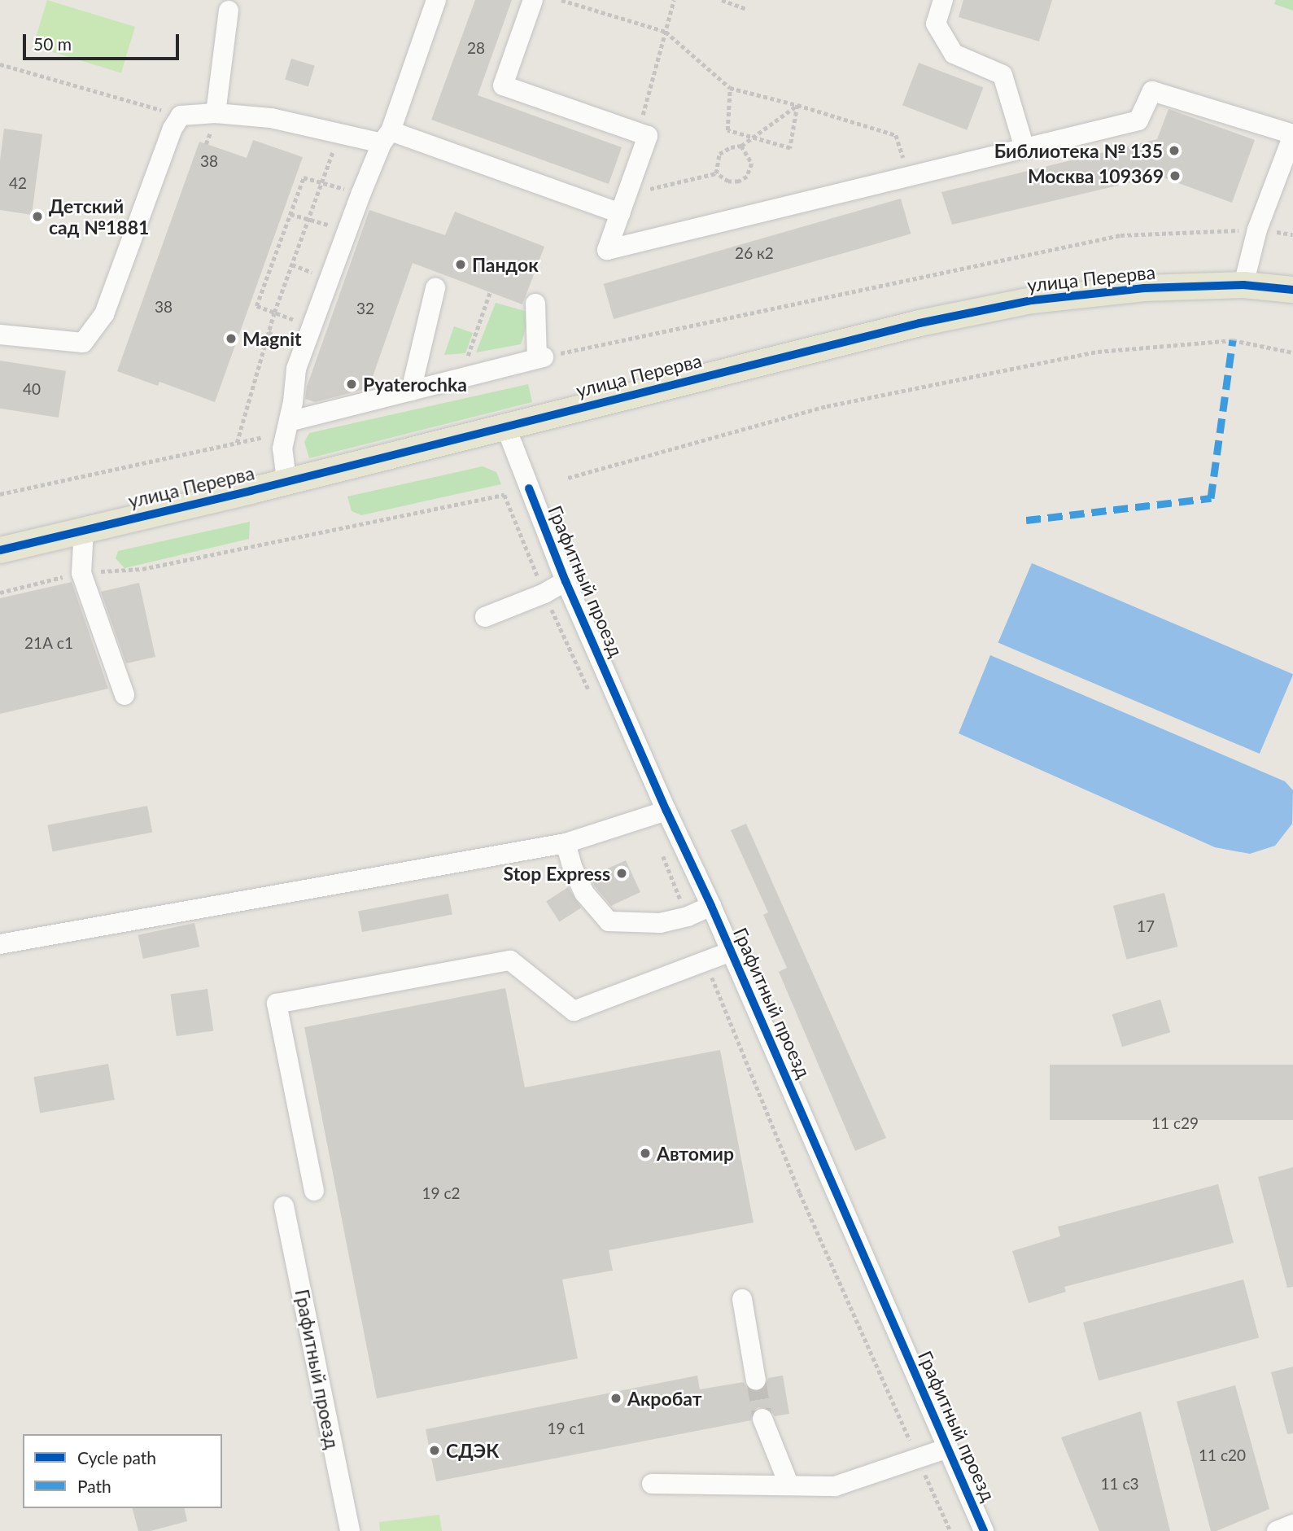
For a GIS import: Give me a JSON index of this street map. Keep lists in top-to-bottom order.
{
  "streets": {
    "main road": ["улица Перерва"],
    "street": ["Графитный проезд"]
  },
  "crossings": [
    ["улица Перерва", "Графитный проезд"]
  ],
  "places": [
    "Библиотека № 135",
    "Москва 109369",
    "Детский сад №1881",
    "Пандок",
    "Magnit",
    "Pyaterochka",
    "Stop Express",
    "Автомир",
    "Акробат",
    "СДЭК"
  ],
  "house_numbers": [
    "28",
    "38",
    "42",
    "26 к2",
    "38",
    "32",
    "40",
    "21А с1",
    "17",
    "11 c29",
    "19 с2",
    "19 с1",
    "11 c20",
    "11 с3"
  ],
  "legend": ["Cycle path", "Path"],
  "scale_bar": "50 m"
}
